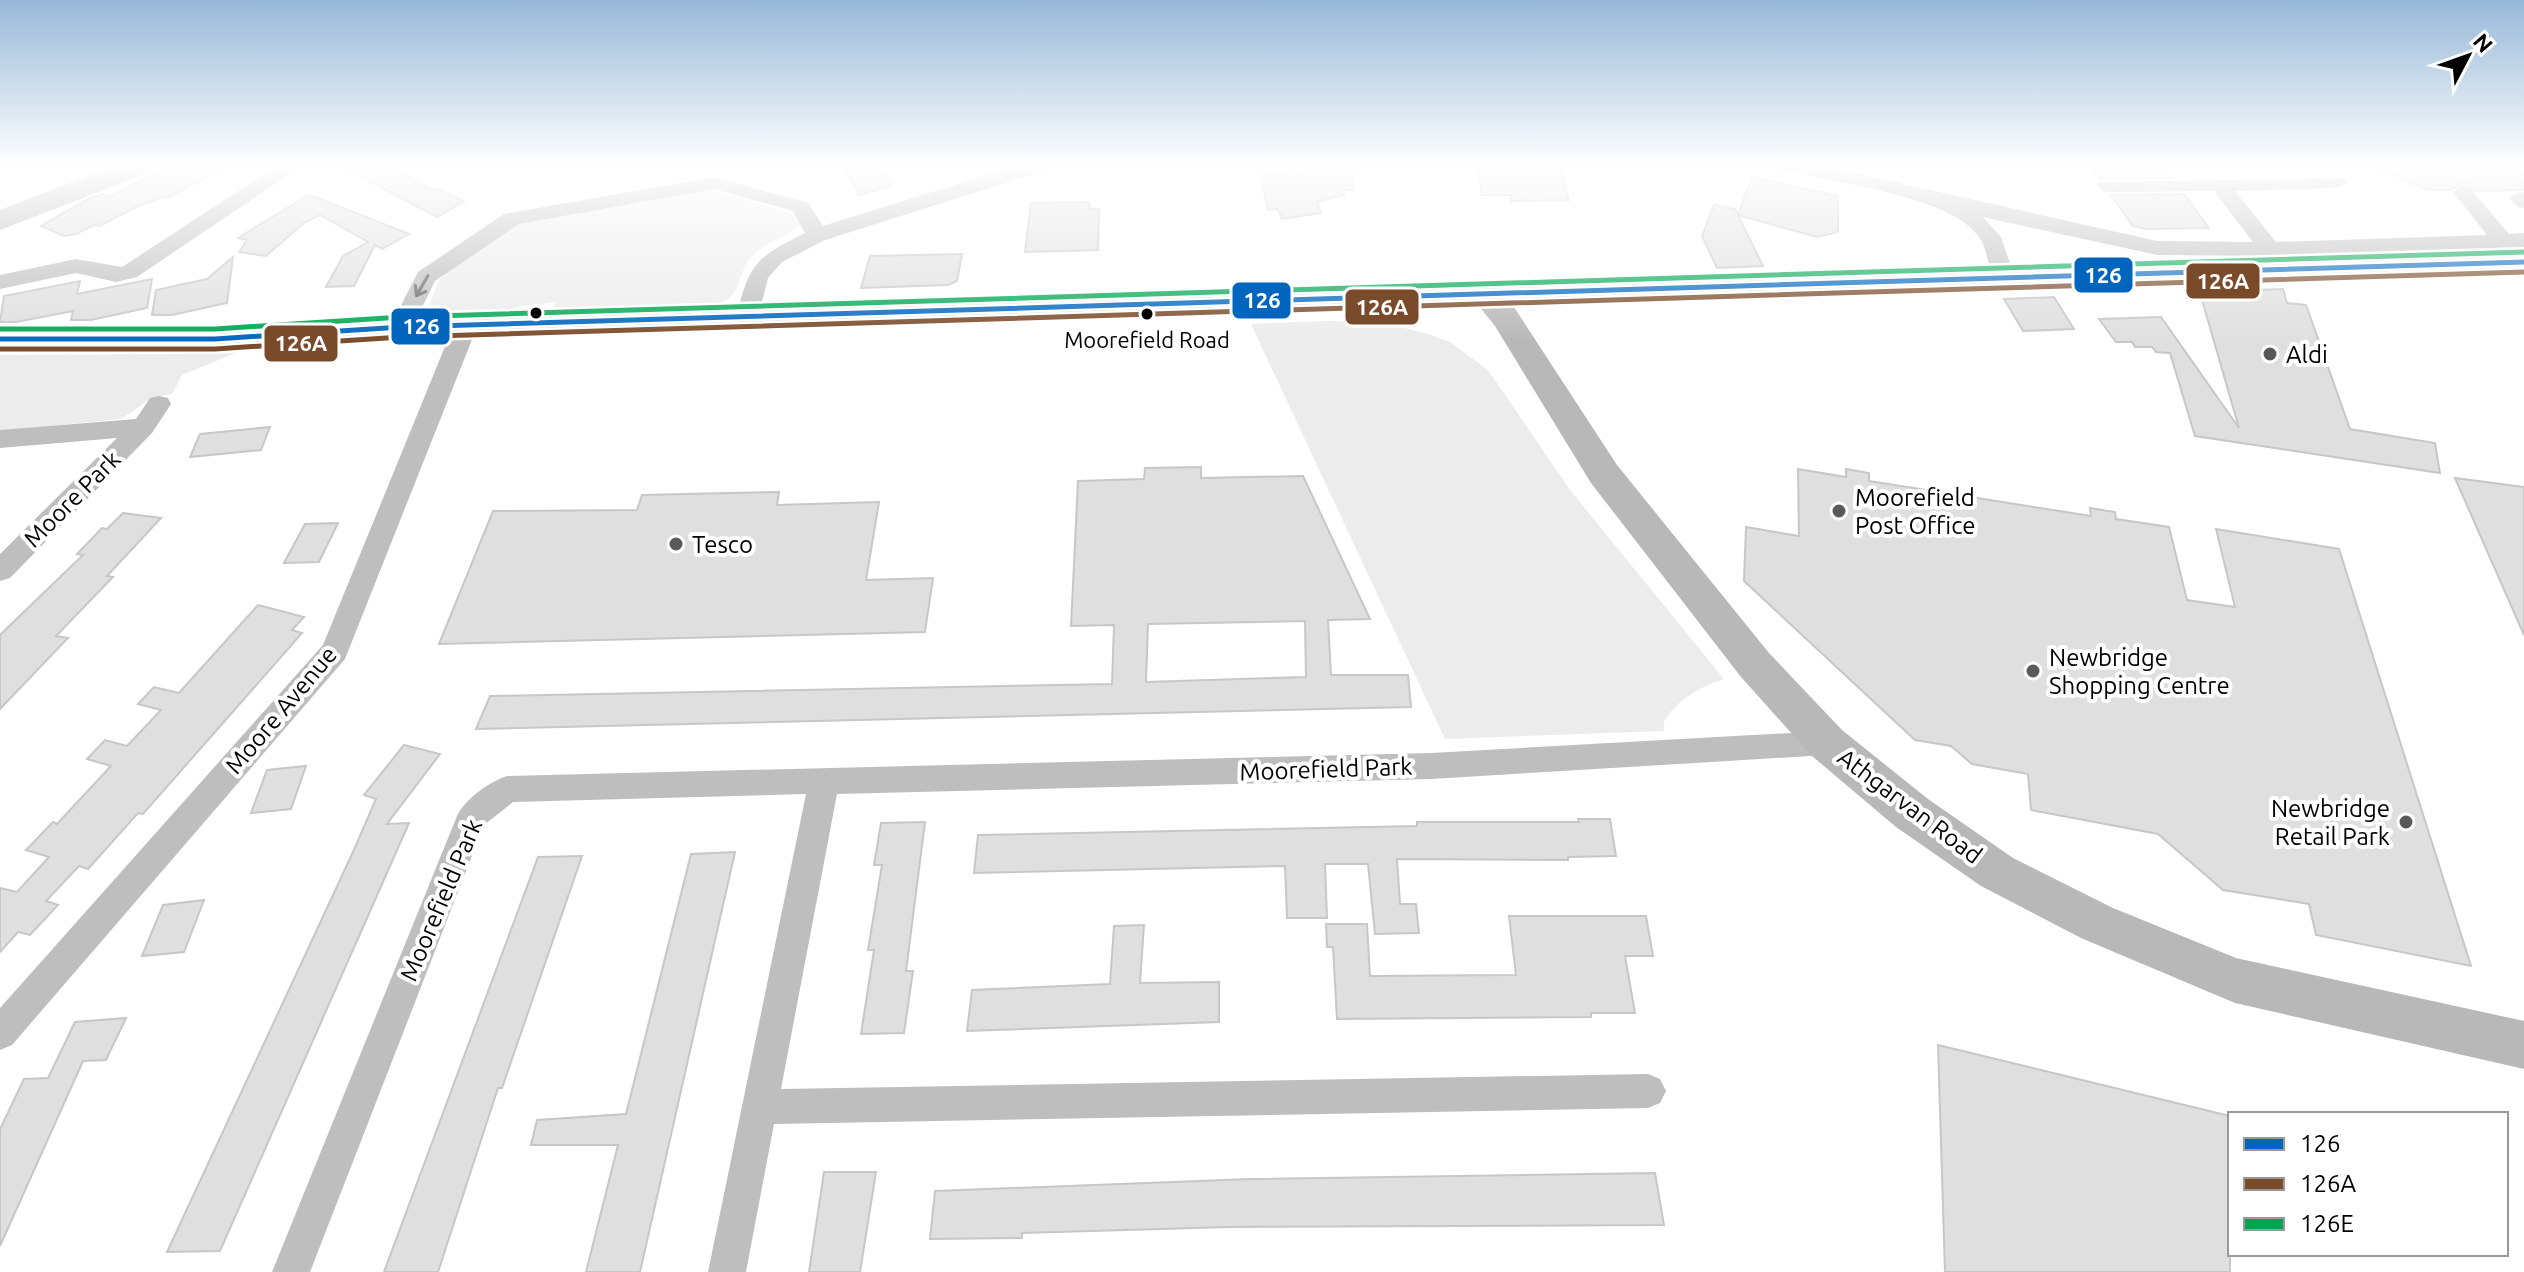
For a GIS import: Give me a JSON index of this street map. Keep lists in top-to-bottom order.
{
  "streets": {
    "main road": ["Athgarvan Road"],
    "street": ["Moore Park", "Moore Avenue", "Moorefield Park"]
  },
  "crossings": [
    ["Moorefield Park", "Athgarvan Road"]
  ],
  "places": [
    "Moorefield Road",
    "Aldi",
    "Moorefield Post Office",
    "Tesco",
    "Newbridge Shopping Centre",
    "Newbridge Retail Park"
  ],
  "lines": ["transit line 126E", "transit line 126", "transit line 126A"],
  "legend": ["126", "126A", "126E"],
  "north": "top right"
}
